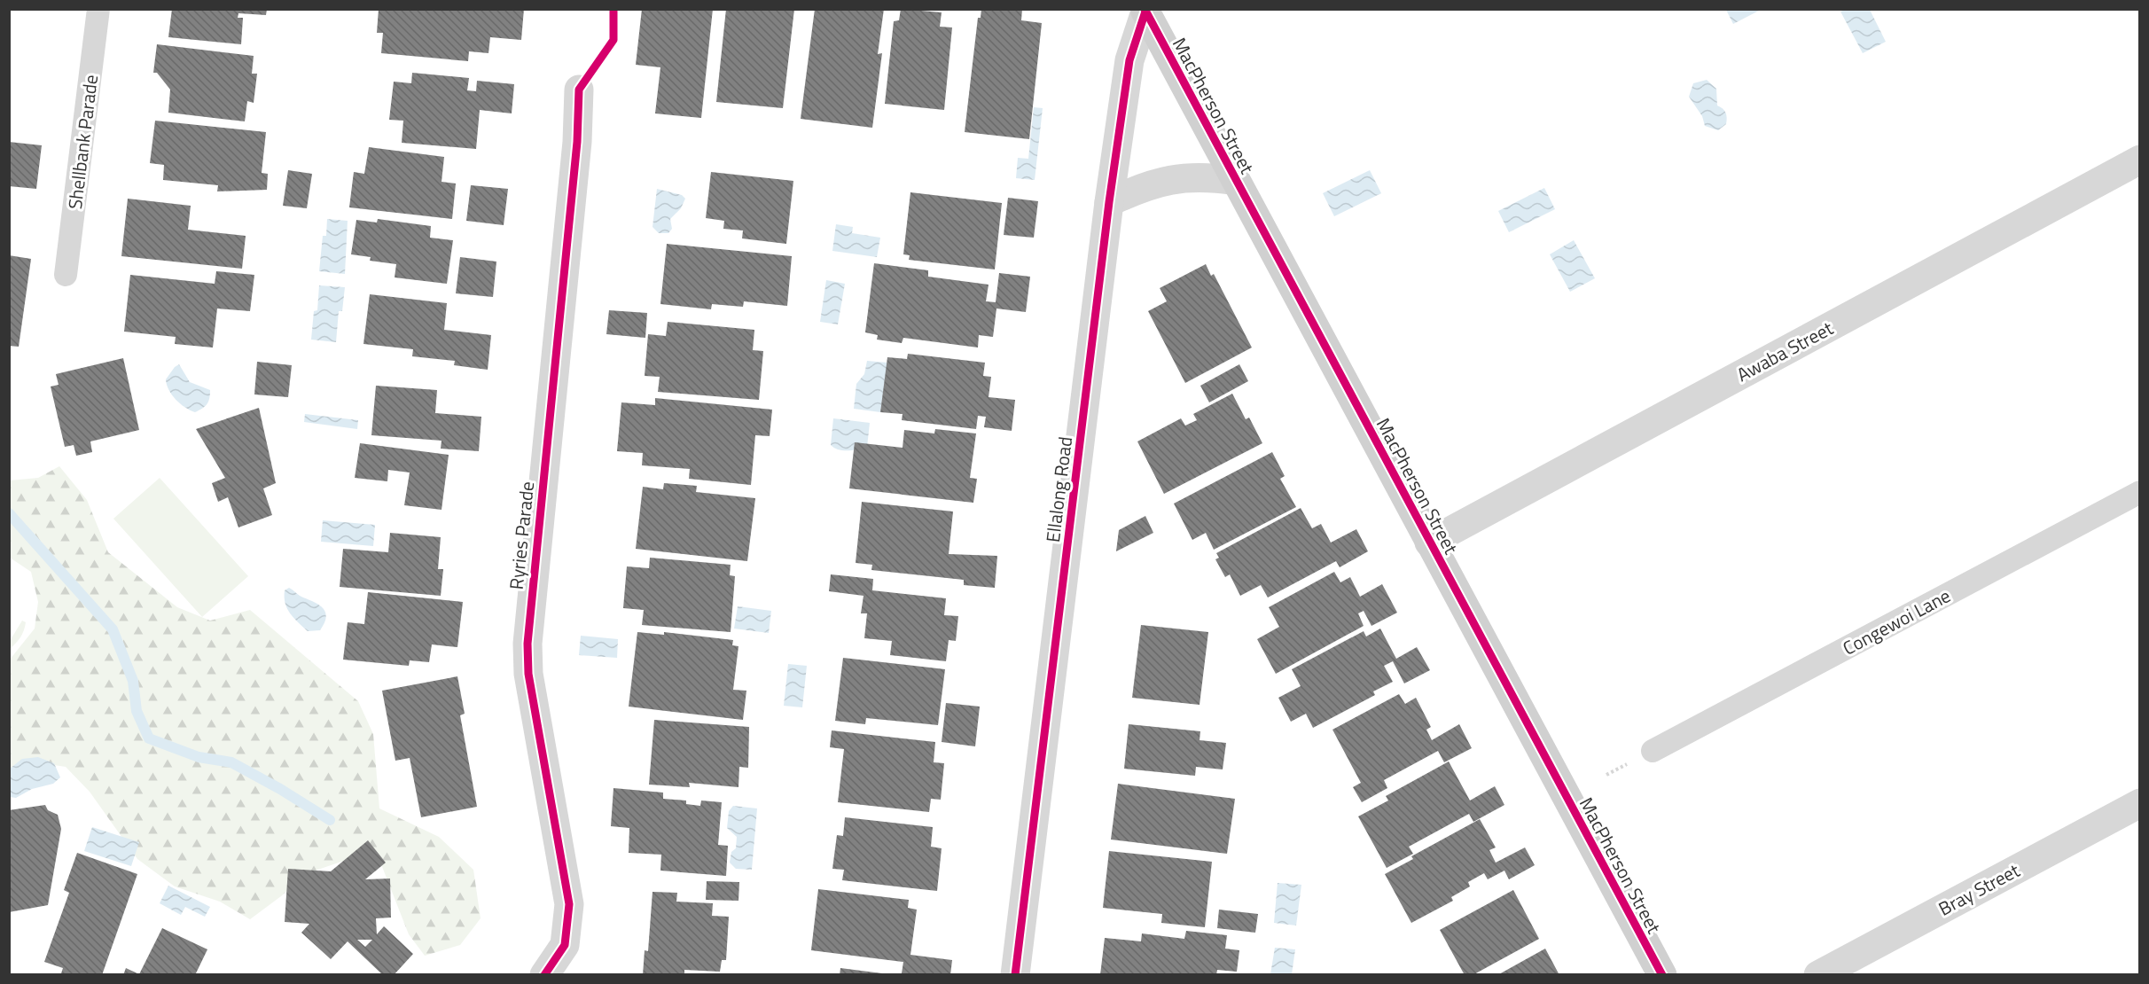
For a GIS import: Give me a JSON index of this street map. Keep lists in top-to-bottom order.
{
  "streets": {
    "street": [
      "MacPherson Street",
      "Awaba Street",
      "Ellalong Road",
      "Ryries Parade",
      "Bray Street"
    ],
    "lane": ["Shellbank Parade", "Congewoi Lane"]
  },
  "crossings": [
    ["MacPherson Street", "Awaba Street"],
    ["MacPherson Street", "Ellalong Road"]
  ]
}
